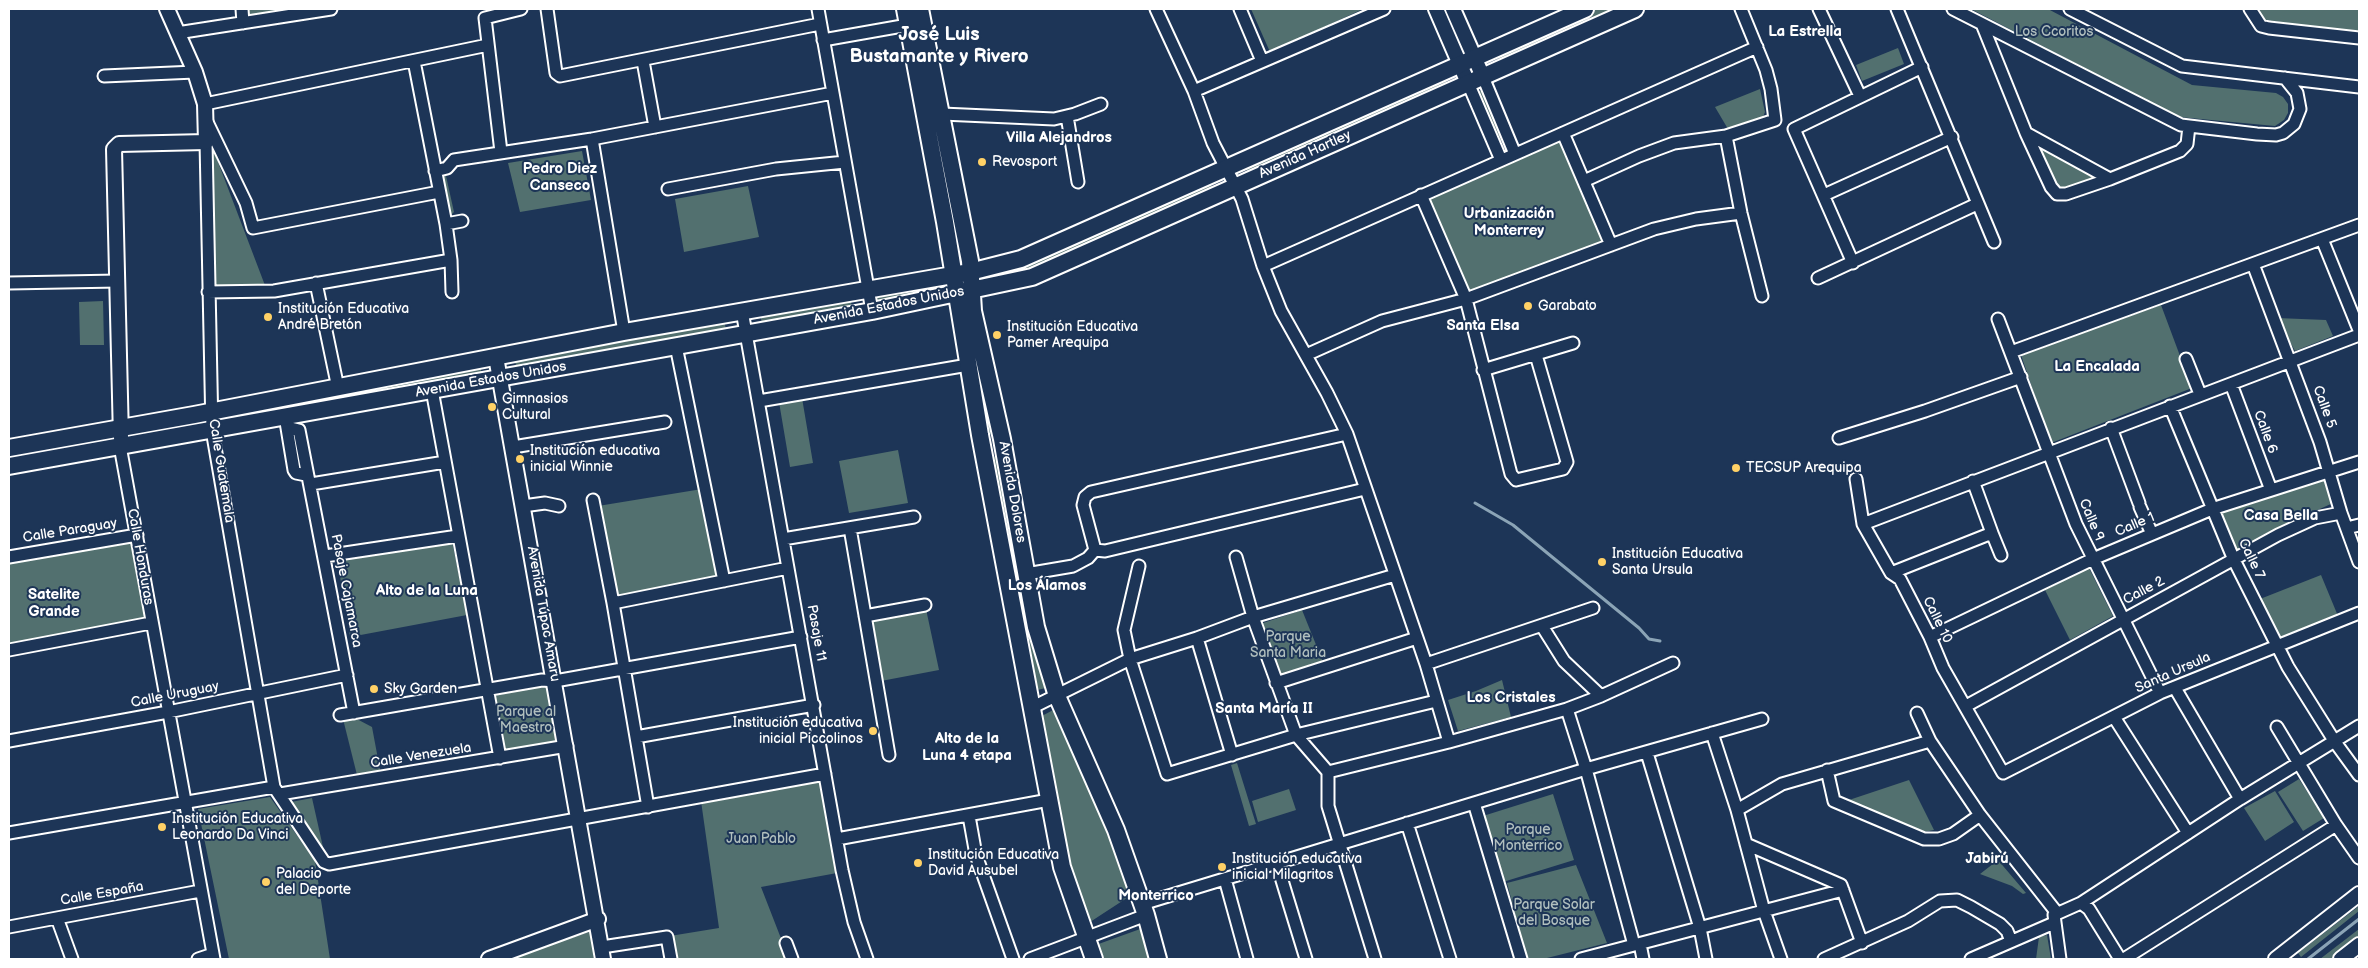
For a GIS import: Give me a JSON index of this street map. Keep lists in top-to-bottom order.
{
  "streets": {
    "main road": ["Avenida Hartley", "Avenida Estados Unidos", "Avenida Dolores"],
    "street": [
      "Calle 5",
      "Calle 6",
      "Calle Guatemala",
      "Calle 9",
      "Calle 1",
      "Calle Paraguay",
      "Calle Honduras",
      "Calle 7",
      "Pasaje Cajamarca",
      "Calle 2",
      "Avenida Túpac Amaru",
      "Calle 10",
      "Pasaje 11",
      "Santa Ursula",
      "Calle Uruguay",
      "Calle Venezuela",
      "Calle España"
    ]
  },
  "crossings": [
    ["Avenida Hartley", "Avenida Estados Unidos"],
    ["Avenida Hartley", "Avenida Dolores"],
    ["Avenida Estados Unidos", "Calle Guatemala"],
    ["Avenida Estados Unidos", "Avenida Dolores"],
    ["Avenida Estados Unidos", "Calle Honduras"],
    ["Avenida Estados Unidos", "Avenida Túpac Amaru"],
    ["Avenida Estados Unidos", "Pasaje 11"],
    ["Calle 5", "Calle 1"],
    ["Calle 5", "Calle 2"],
    ["Calle 6", "Calle 1"],
    ["Calle Guatemala", "Calle Honduras"],
    ["Calle Guatemala", "Avenida Túpac Amaru"],
    ["Calle Guatemala", "Calle Uruguay"],
    ["Calle Guatemala", "Calle Venezuela"],
    ["Calle 9", "Calle 1"],
    ["Calle 9", "Calle 2"],
    ["Calle 9", "Santa Ursula"],
    ["Calle 1", "Calle 7"],
    ["Calle 1", "Calle 10"],
    ["Calle Paraguay", "Calle Honduras"],
    ["Calle Honduras", "Calle Uruguay"],
    ["Calle Honduras", "Calle Venezuela"],
    ["Calle Honduras", "Calle España"],
    ["Calle 7", "Calle 2"],
    ["Calle 7", "Santa Ursula"],
    ["Pasaje Cajamarca", "Calle Uruguay"],
    ["Calle 2", "Calle 10"],
    ["Avenida Túpac Amaru", "Calle Venezuela"],
    ["Calle 10", "Santa Ursula"]
  ],
  "districts": [
    "La Estrella",
    "José Luis Bustamante y Rivero",
    "Villa Alejandros",
    "Pedro Diez Canseco",
    "Urbanización Monterrey",
    "Santa Elsa",
    "La Encalada",
    "Casa Bella",
    "Los Álamos",
    "Alto de la Luna",
    "Satelite Grande",
    "Los Cristales",
    "Santa María II",
    "Alto de la Luna 4 etapa",
    "Jabirú",
    "Monterrico"
  ],
  "parks": [
    "Los Ccoritos",
    "Parque Santa Maria",
    "Parque al Maestro",
    "Parque Monterrico",
    "Juan Pablo",
    "Parque Solar del Bosque"
  ],
  "places": [
    "Revosport",
    "Garabato",
    "Institución Educativa André Bretón",
    "Institución Educativa Pamer Arequipa",
    "Gimnasios Cultural",
    "Institución educativa inicial Winnie",
    "TECSUP Arequipa",
    "Institución Educativa Santa Ursula",
    "Sky Garden",
    "Institución educativa inicial Piccolinos",
    "Institución Educativa Leonardo Da Vinci",
    "Institución Educativa David Ausubel",
    "Institución educativa inicial Milagritos",
    "Palacio del Deporte"
  ]
}
